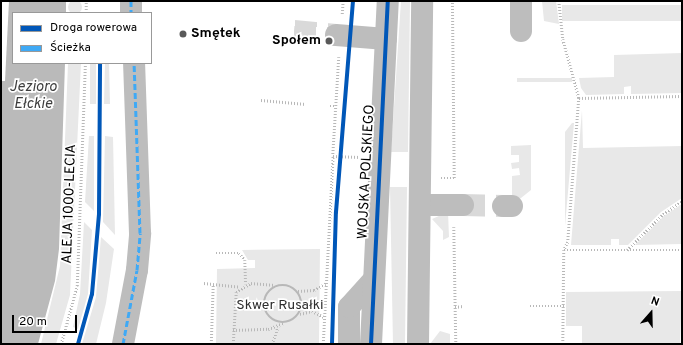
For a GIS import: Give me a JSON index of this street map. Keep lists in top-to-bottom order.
{
  "streets": {
    "street": ["WOJSKA POLSKIEGO"],
    "path": ["ALEJA 1000-LECIA"]
  },
  "water": ["Jezioro Ełckie"],
  "parks": ["Skwer Rusałki"],
  "places": ["Smętek", "Społem"],
  "legend": ["Droga rowerowa", "Ścieżka"],
  "scale_bar": "20 m",
  "north": "top"
}
